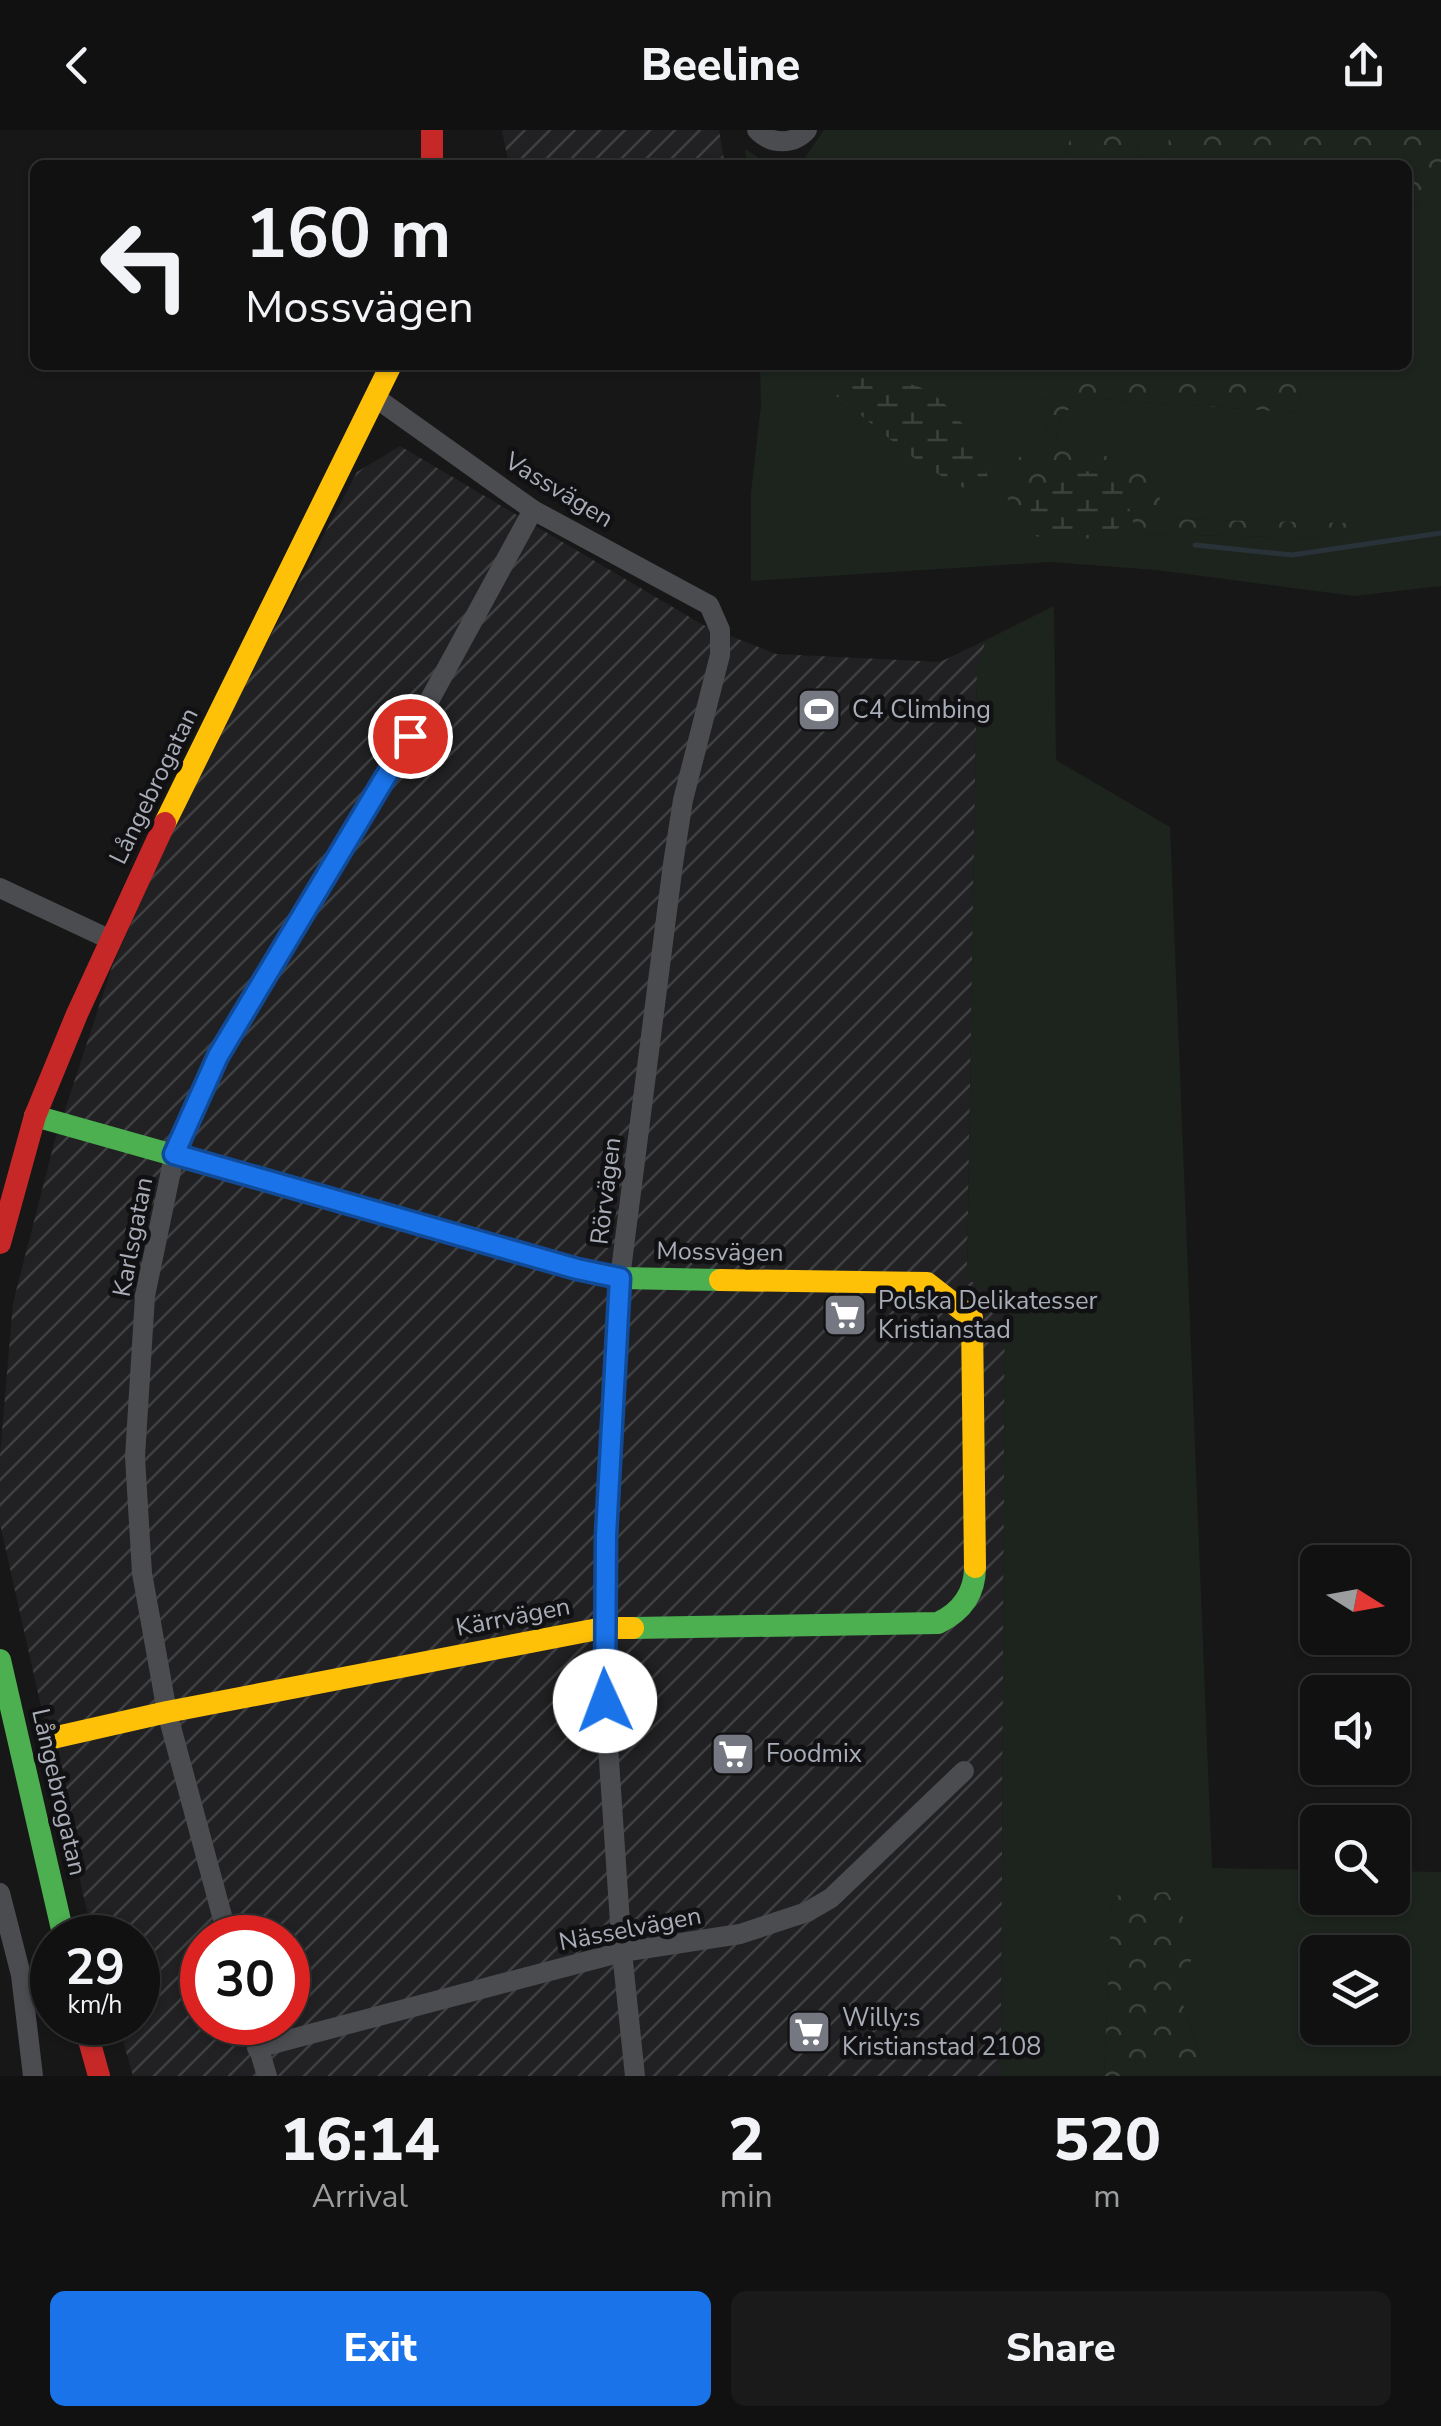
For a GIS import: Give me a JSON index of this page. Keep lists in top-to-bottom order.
{
  "streets": {
    "street": [
      "Vassvägen",
      "Långebrogatan",
      "Rörvägen",
      "Karlsgatan",
      "Mossvägen",
      "Kärrvägen",
      "Nässelvägen"
    ]
  },
  "crossings": [
    ["Vassvägen", "Långebrogatan"],
    ["Vassvägen", "Rörvägen"],
    ["Vassvägen", "Karlsgatan"],
    ["Långebrogatan", "Mossvägen"],
    ["Rörvägen", "Mossvägen"],
    ["Rörvägen", "Kärrvägen"],
    ["Rörvägen", "Nässelvägen"],
    ["Karlsgatan", "Mossvägen"],
    ["Karlsgatan", "Kärrvägen"],
    ["Mossvägen", "Kärrvägen"]
  ],
  "places": {
    "sports": ["C4 Climbing"],
    "supermarket": ["Polska Delikatesser Kristianstad", "Foodmix", "Willy:s Kristianstad 2108"]
  },
  "north": "right",
  "page": {
    "header": "Beeline",
    "turn": ["160 m", "Mossvägen"],
    "speed": "29 km/h",
    "limit": "30",
    "eta": [
      "16:14",
      "Arrival",
      "2",
      "min",
      "520",
      "m"
    ],
    "buttons": ["Exit", "Share"]
  }
}
